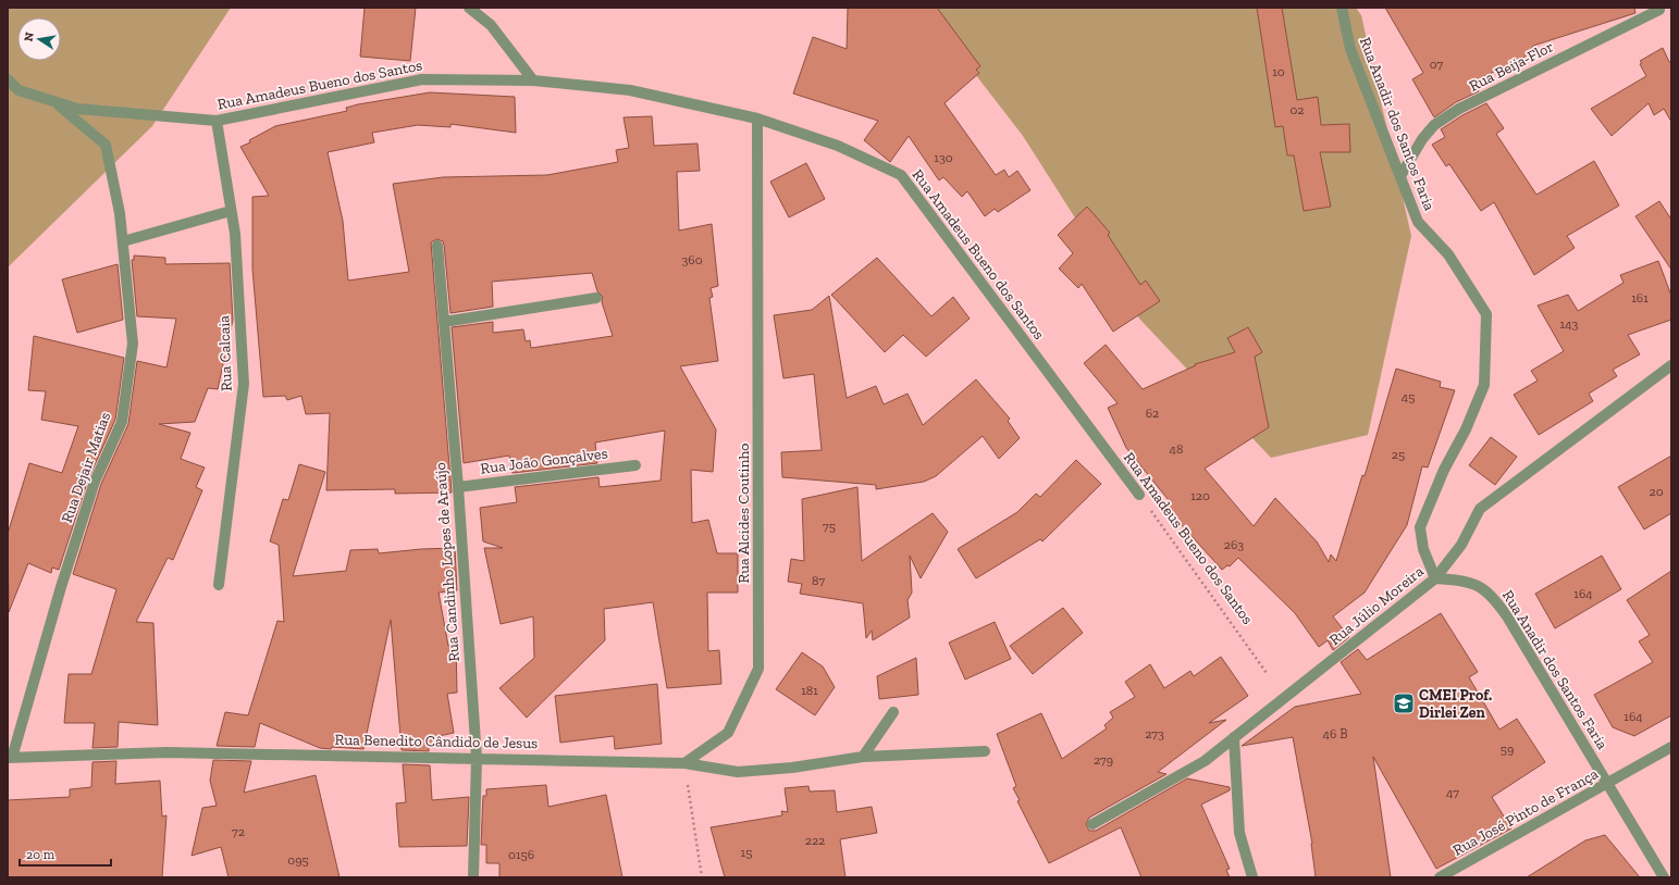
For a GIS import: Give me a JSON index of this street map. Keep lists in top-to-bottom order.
{
  "streets": {
    "street": [
      "Rua Beija-Flor",
      "Rua Amadeus Bueno dos Santos",
      "Rua Anadir dos Santos Faria",
      "Rua Calcaia",
      "Rua João Gonçalves",
      "Rua Dejair Matias",
      "Rua Alcides Coutinho",
      "Rua Candinho Lopes de Araújo",
      "Rua Júlio Moreira",
      "Rua Benedito Cândido de Jesus",
      "Rua José Pinto de França"
    ]
  },
  "crossings": [
    ["Rua Beija-Flor", "Rua Anadir dos Santos Faria"],
    ["Rua Amadeus Bueno dos Santos", "Rua Calcaia"],
    ["Rua Amadeus Bueno dos Santos", "Rua Dejair Matias"],
    ["Rua Amadeus Bueno dos Santos", "Rua Alcides Coutinho"],
    ["Rua Anadir dos Santos Faria", "Rua Júlio Moreira"],
    ["Rua Anadir dos Santos Faria", "Rua José Pinto de França"],
    ["Rua João Gonçalves", "Rua Candinho Lopes de Araújo"],
    ["Rua Dejair Matias", "Rua Benedito Cândido de Jesus"],
    ["Rua Alcides Coutinho", "Rua Benedito Cândido de Jesus"],
    ["Rua Candinho Lopes de Araújo", "Rua Benedito Cândido de Jesus"]
  ],
  "places": {
    "school or university": ["CMEI Prof. Dirlei Zen"]
  },
  "house_numbers": [
    "07",
    "10",
    "02",
    "130",
    "360",
    "161",
    "143",
    "45",
    "62",
    "48",
    "25",
    "20",
    "120",
    "75",
    "263",
    "87",
    "164",
    "181",
    "164",
    "273",
    "46 B",
    "59",
    "279",
    "47",
    "72",
    "222",
    "15",
    "0156",
    "095"
  ],
  "scale_bar": "20 m",
  "north": "left"
}
